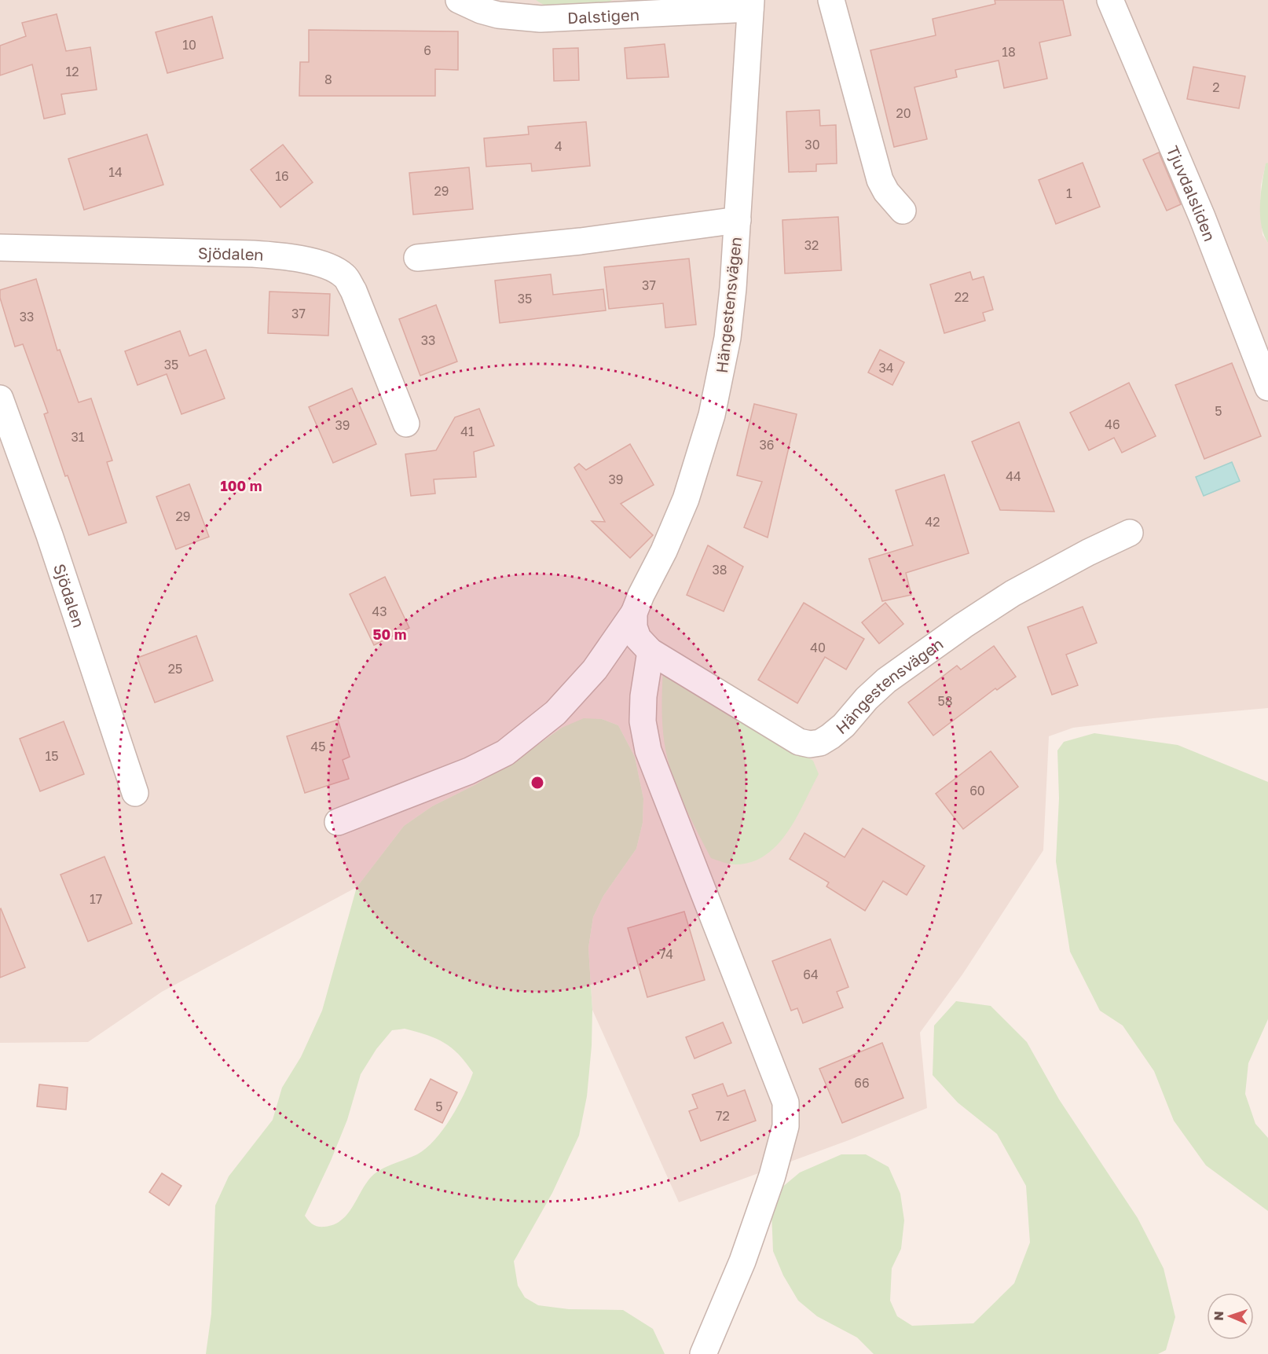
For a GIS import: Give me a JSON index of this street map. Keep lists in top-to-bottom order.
{
  "streets": {
    "street": [
      "Dalstigen",
      "Tjuvdalsliden",
      "Sjödalen",
      "Hängestensvägen"
    ]
  },
  "crossings": [
    ["Dalstigen", "Hängestensvägen"]
  ],
  "house_numbers": [
    "10",
    "6",
    "18",
    "12",
    "8",
    "2",
    "20",
    "30",
    "4",
    "14",
    "16",
    "29",
    "1",
    "32",
    "37",
    "22",
    "35",
    "37",
    "33",
    "33",
    "35",
    "34",
    "5",
    "46",
    "39",
    "41",
    "31",
    "36",
    "44",
    "39",
    "29",
    "42",
    "38",
    "43",
    "40",
    "25",
    "58",
    "45",
    "15",
    "60",
    "17",
    "74",
    "64",
    "66",
    "5",
    "72"
  ],
  "north": "left",
  "rings": ["100 m", "50 m"]
}
